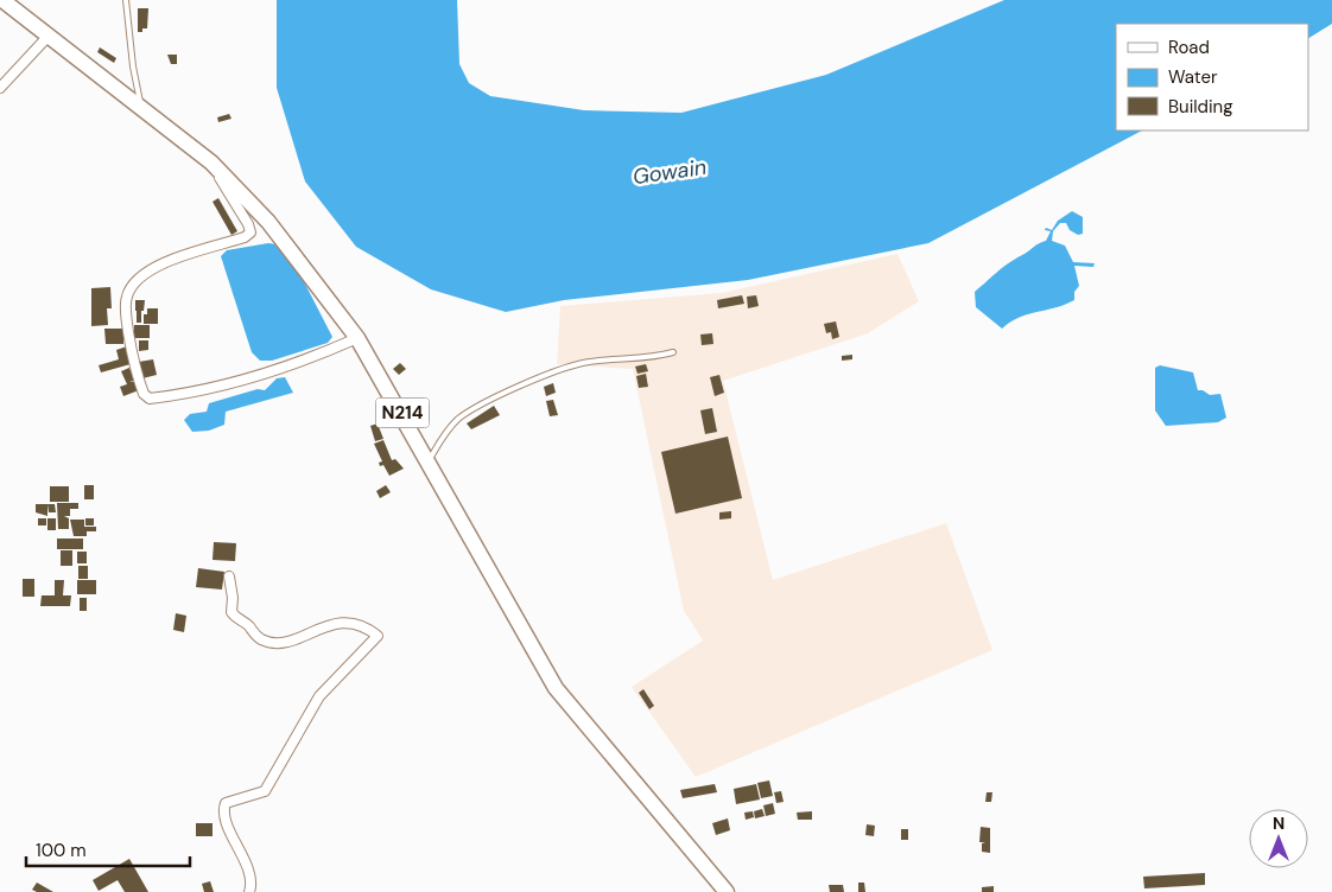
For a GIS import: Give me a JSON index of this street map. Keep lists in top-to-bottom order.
{
  "streets": {
    "highway": ["N214"]
  },
  "water": ["Gowain"],
  "legend": ["Road", "Water", "Building"],
  "scale_bar": "100 m",
  "north": "top"
}
